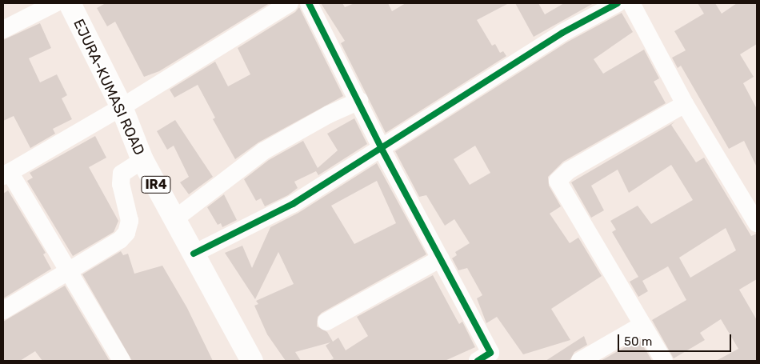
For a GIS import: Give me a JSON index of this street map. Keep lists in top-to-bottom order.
{
  "streets": {
    "main road": ["EJURA-KUMASI ROAD", "IR4"]
  },
  "scale_bar": "50 m"
}
